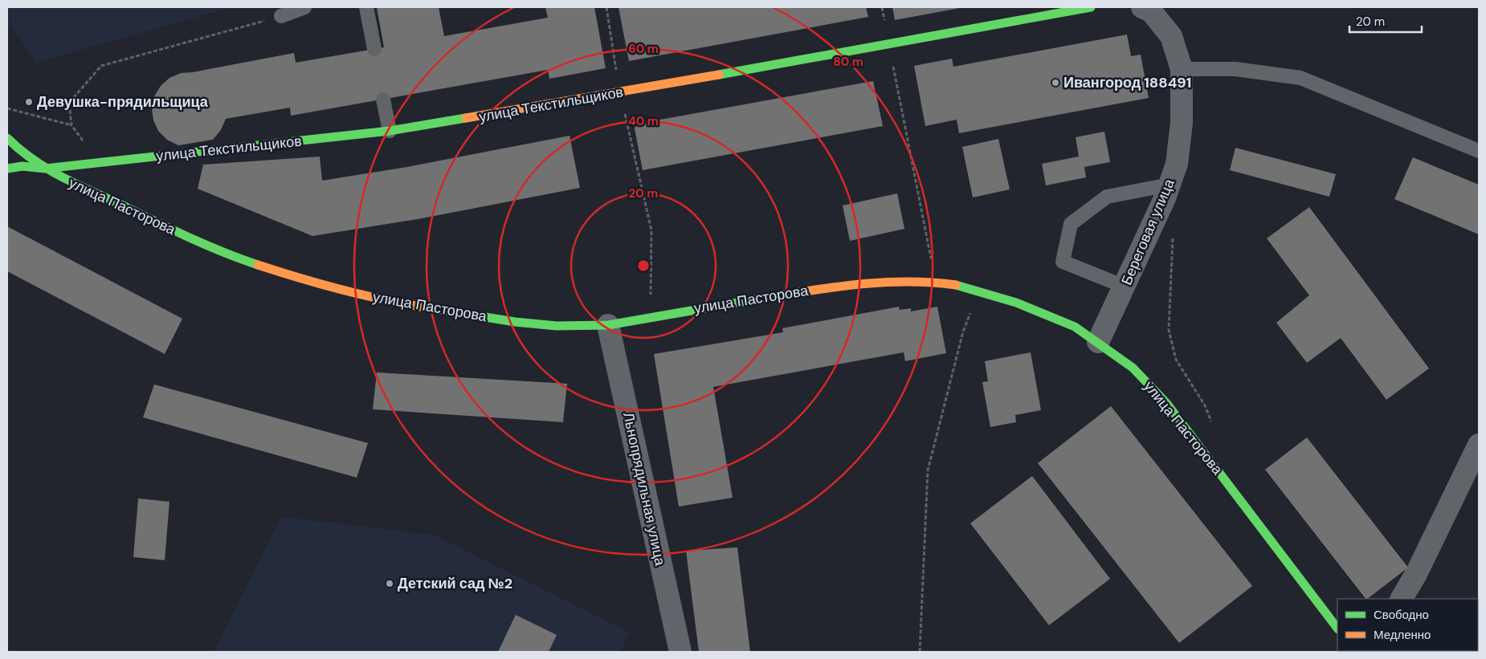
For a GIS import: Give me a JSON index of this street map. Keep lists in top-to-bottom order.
{
  "streets": {
    "street": [
      "улица Текстильщиков",
      "улица Пасторова",
      "Береговая улица",
      "Льнопрядильная улица"
    ]
  },
  "crossings": [
    ["улица Текстильщиков", "улица Пасторова"],
    ["улица Пасторова", "Береговая улица"],
    ["улица Пасторова", "Льнопрядильная улица"]
  ],
  "places": ["Ивангород 188491", "Девушка-прядильщица", "Детский сад №2"],
  "legend": ["Свободно", "Медленно"],
  "scale_bar": "20 m",
  "rings": [
    "60 m",
    "80 m",
    "40 m",
    "20 m"
  ]
}
